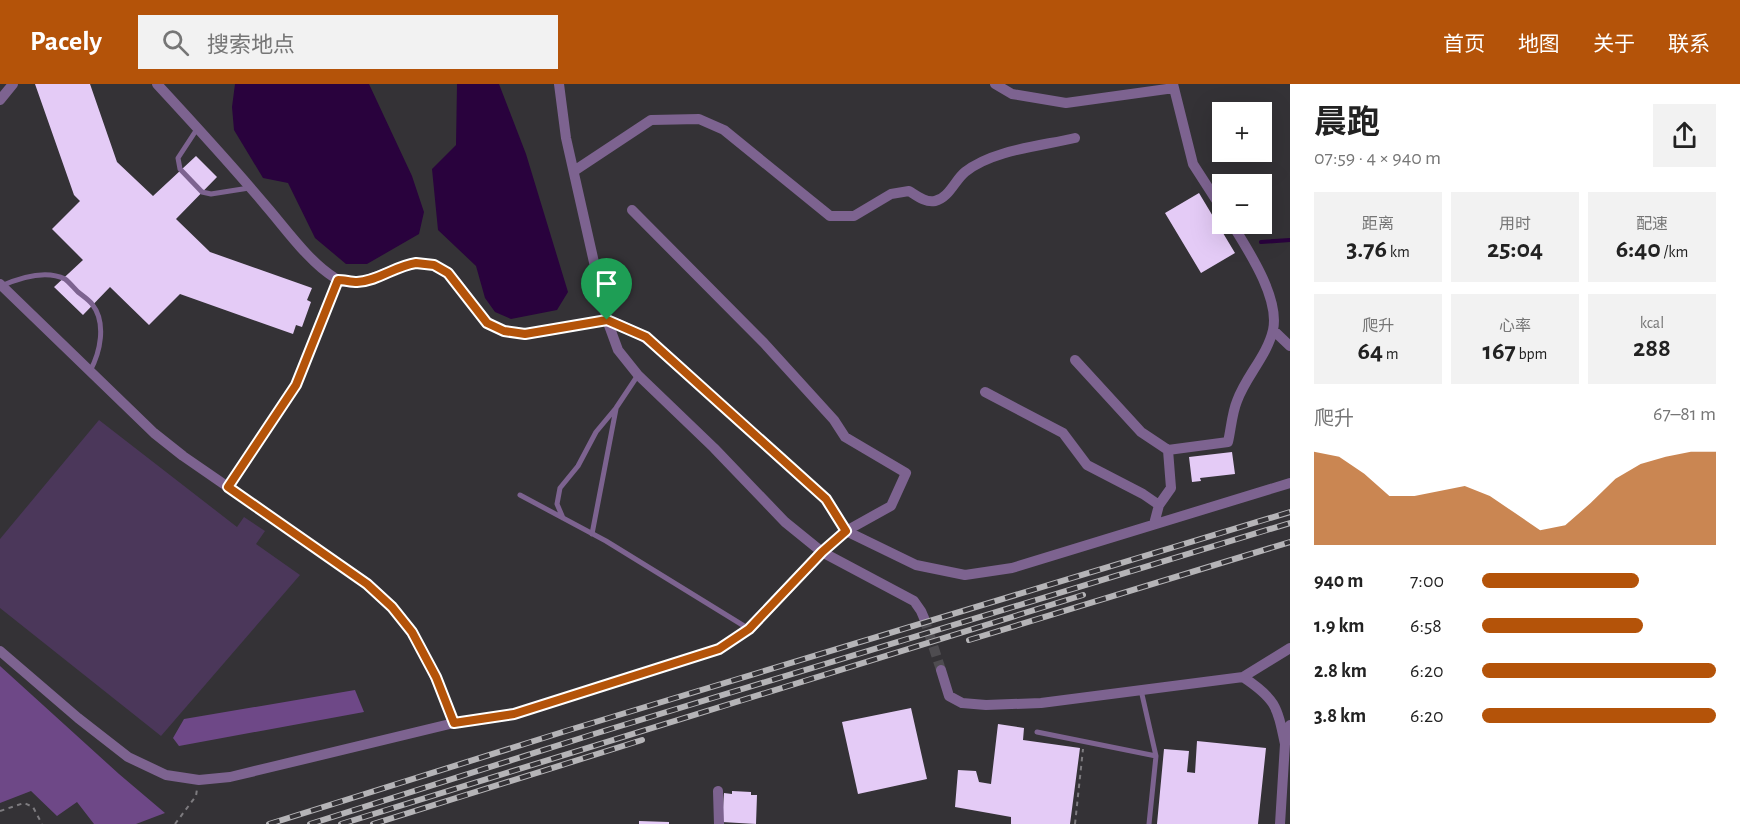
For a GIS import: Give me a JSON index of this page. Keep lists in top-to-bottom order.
{
  "page": {
    "header": "Pacely",
    "search": "搜索地点",
    "nav": [
      "首页",
      "地图",
      "关于",
      "联系"
    ],
    "heading": ["晨跑", "07:59 · 4 × 940 m"],
    "map_buttons": ["+", "−"],
    "stats": [
      ["距离", "3.76 km"],
      ["用时", "25:04"],
      ["配速", "6:40 /km"],
      ["爬升", "64 m"],
      ["心率", "167 bpm"],
      ["kcal", "288"]
    ],
    "chart": ["爬升", "67–81 m"],
    "list": [
      {
        "name": "940 m",
        "note": "7:00"
      },
      {
        "name": "1.9 km",
        "note": "6:58"
      },
      {
        "name": "2.8 km",
        "note": "6:20"
      },
      {
        "name": "3.8 km",
        "note": "6:20"
      }
    ]
  }
}
